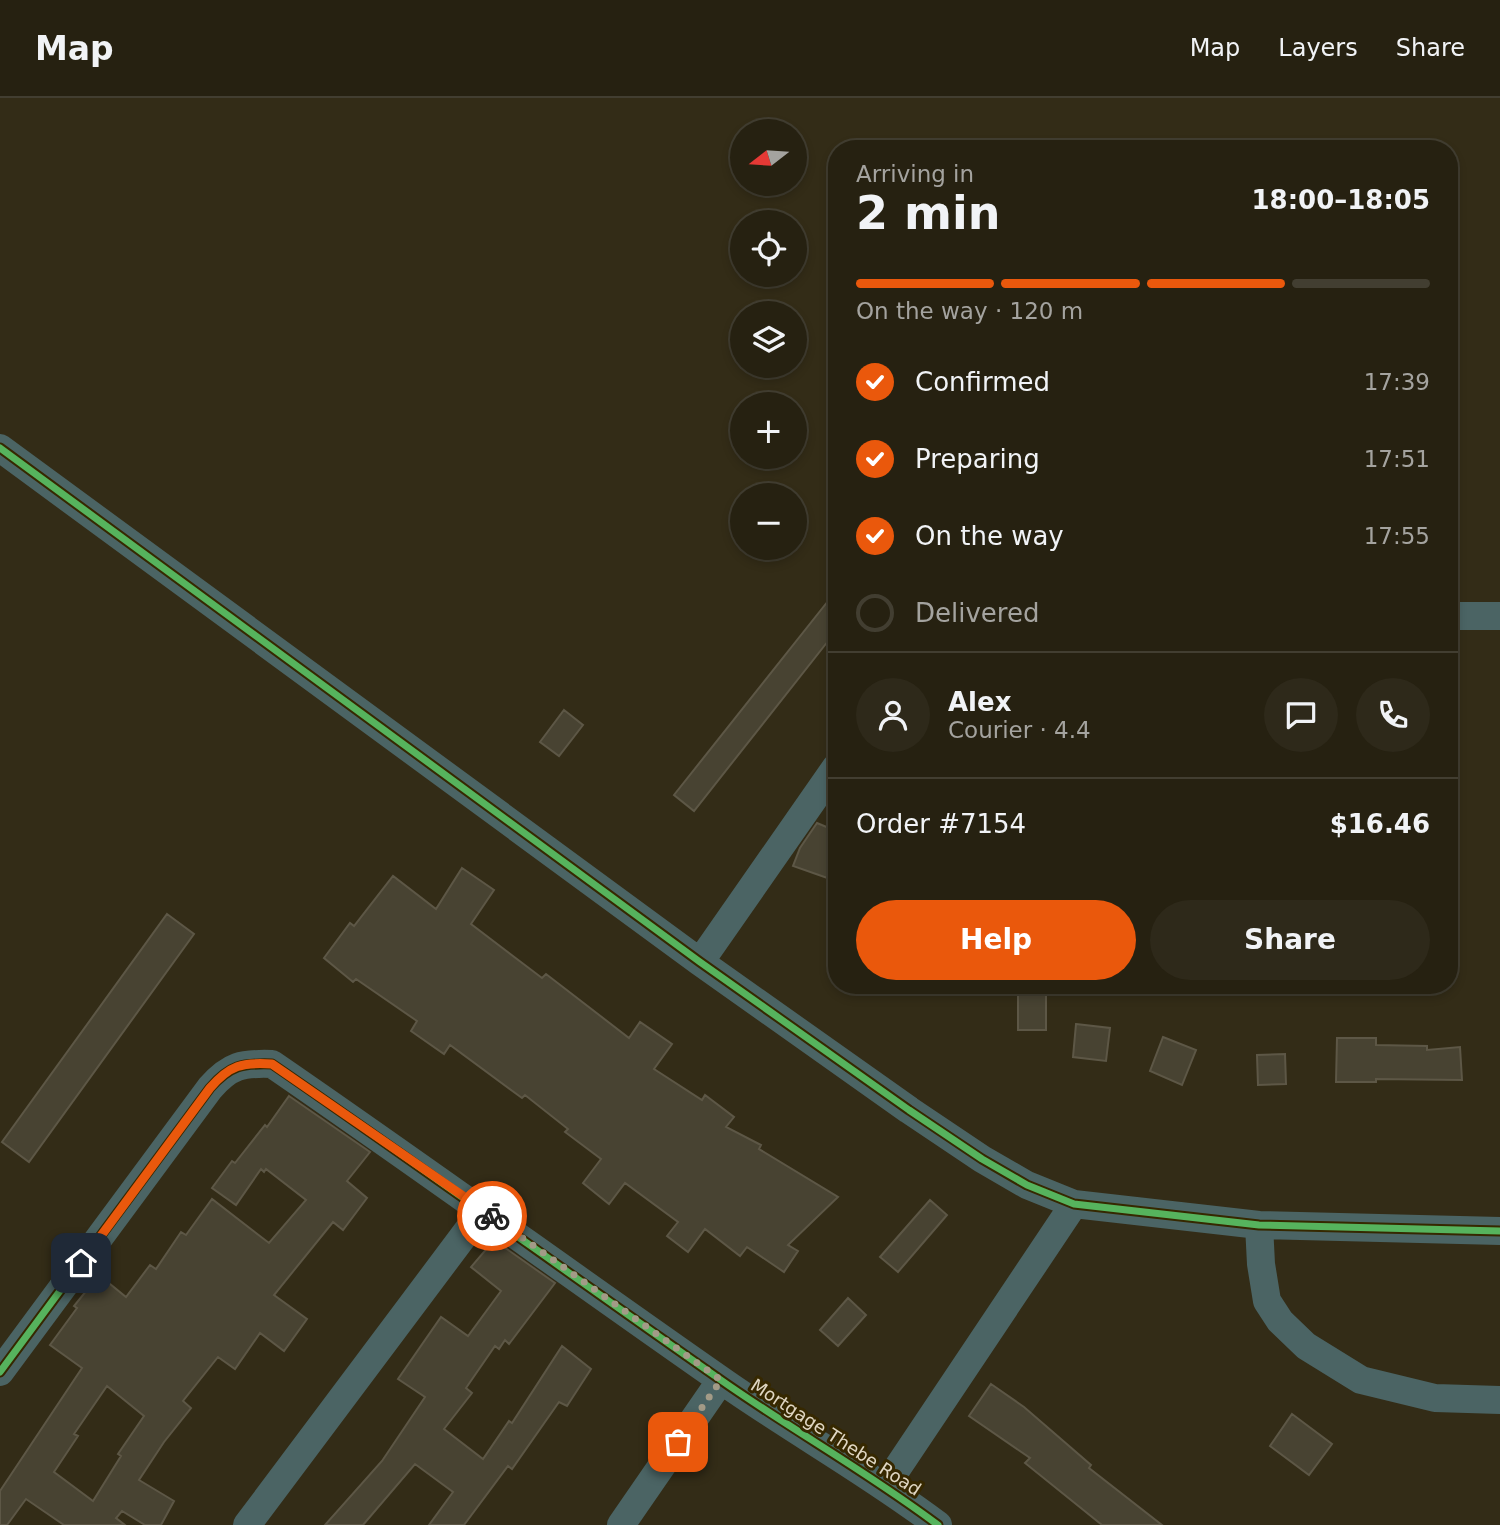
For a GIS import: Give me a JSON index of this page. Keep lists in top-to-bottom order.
{
  "streets": {
    "street": ["Mortgage Thebe Road"]
  },
  "north": "left",
  "page": {
    "header": "Map",
    "nav": ["Map", "Layers", "Share"],
    "map_buttons": ["+", "−"],
    "heading": ["2 min", "Arriving in", "18:00–18:05"],
    "panel": [
      "Alex",
      "Courier · 4.4",
      "Order #7154",
      "$16.46"
    ],
    "bar": "On the way · 120 m",
    "list": [
      ["Confirmed", "17:39"],
      ["Preparing", "17:51"],
      ["On the way", "17:55"],
      "Delivered"
    ],
    "buttons": ["Help", "Share"]
  }
}
